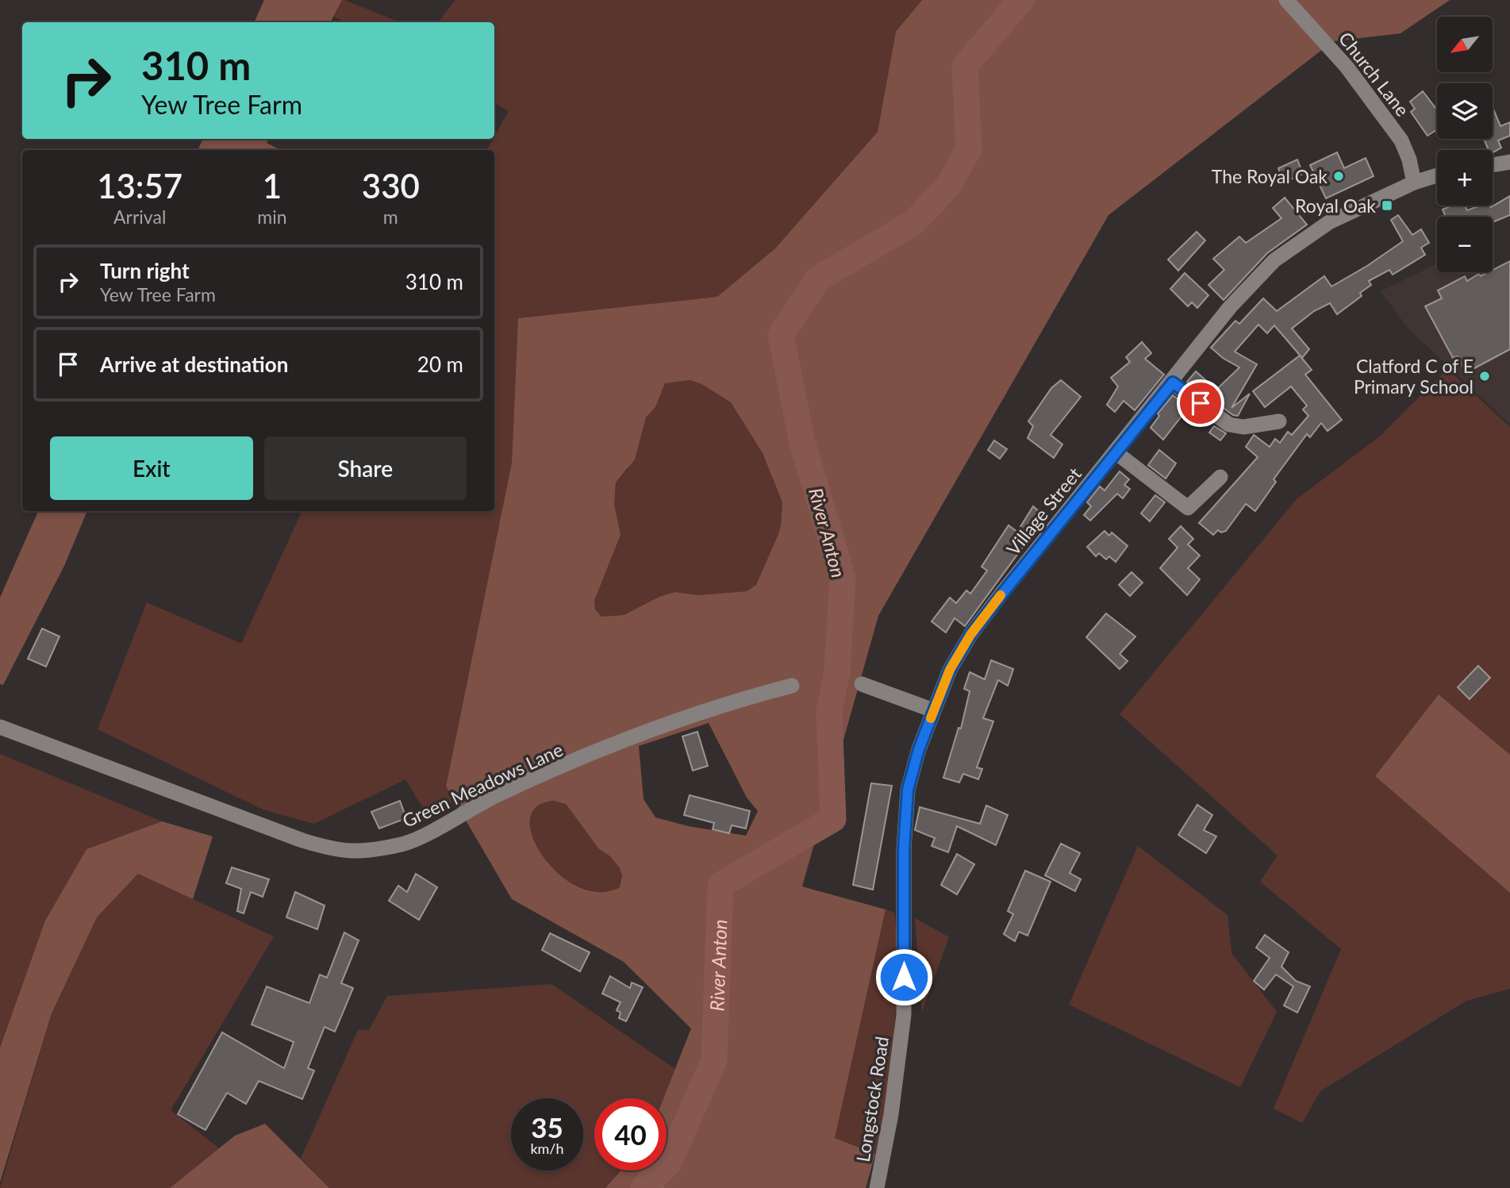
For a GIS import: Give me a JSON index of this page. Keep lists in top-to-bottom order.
{
  "streets": {
    "street": [
      "Church Lane",
      "Village Street",
      "Green Meadows Lane",
      "Longstock Road"
    ]
  },
  "crossings": [
    ["Church Lane", "Village Street"],
    ["Village Street", "Longstock Road"]
  ],
  "water": ["River Anton"],
  "places": {
    "other": ["The Royal Oak", "Clatford C of E Primary School"],
    "transit": ["Royal Oak"]
  },
  "north": "bottom left",
  "page": {
    "map_buttons": ["+", "−"],
    "turn": ["310 m", "Yew Tree Farm"],
    "eta": [
      "13:57",
      "Arrival",
      "1",
      "min",
      "330",
      "m"
    ],
    "list": [
      {
        "name": "Turn right",
        "note": "Yew Tree Farm",
        "value": "310 m"
      },
      {
        "name": "Arrive at destination",
        "value": "20 m"
      }
    ],
    "buttons": ["Exit", "Share"],
    "speed": "35 km/h",
    "limit": "40"
  }
}
